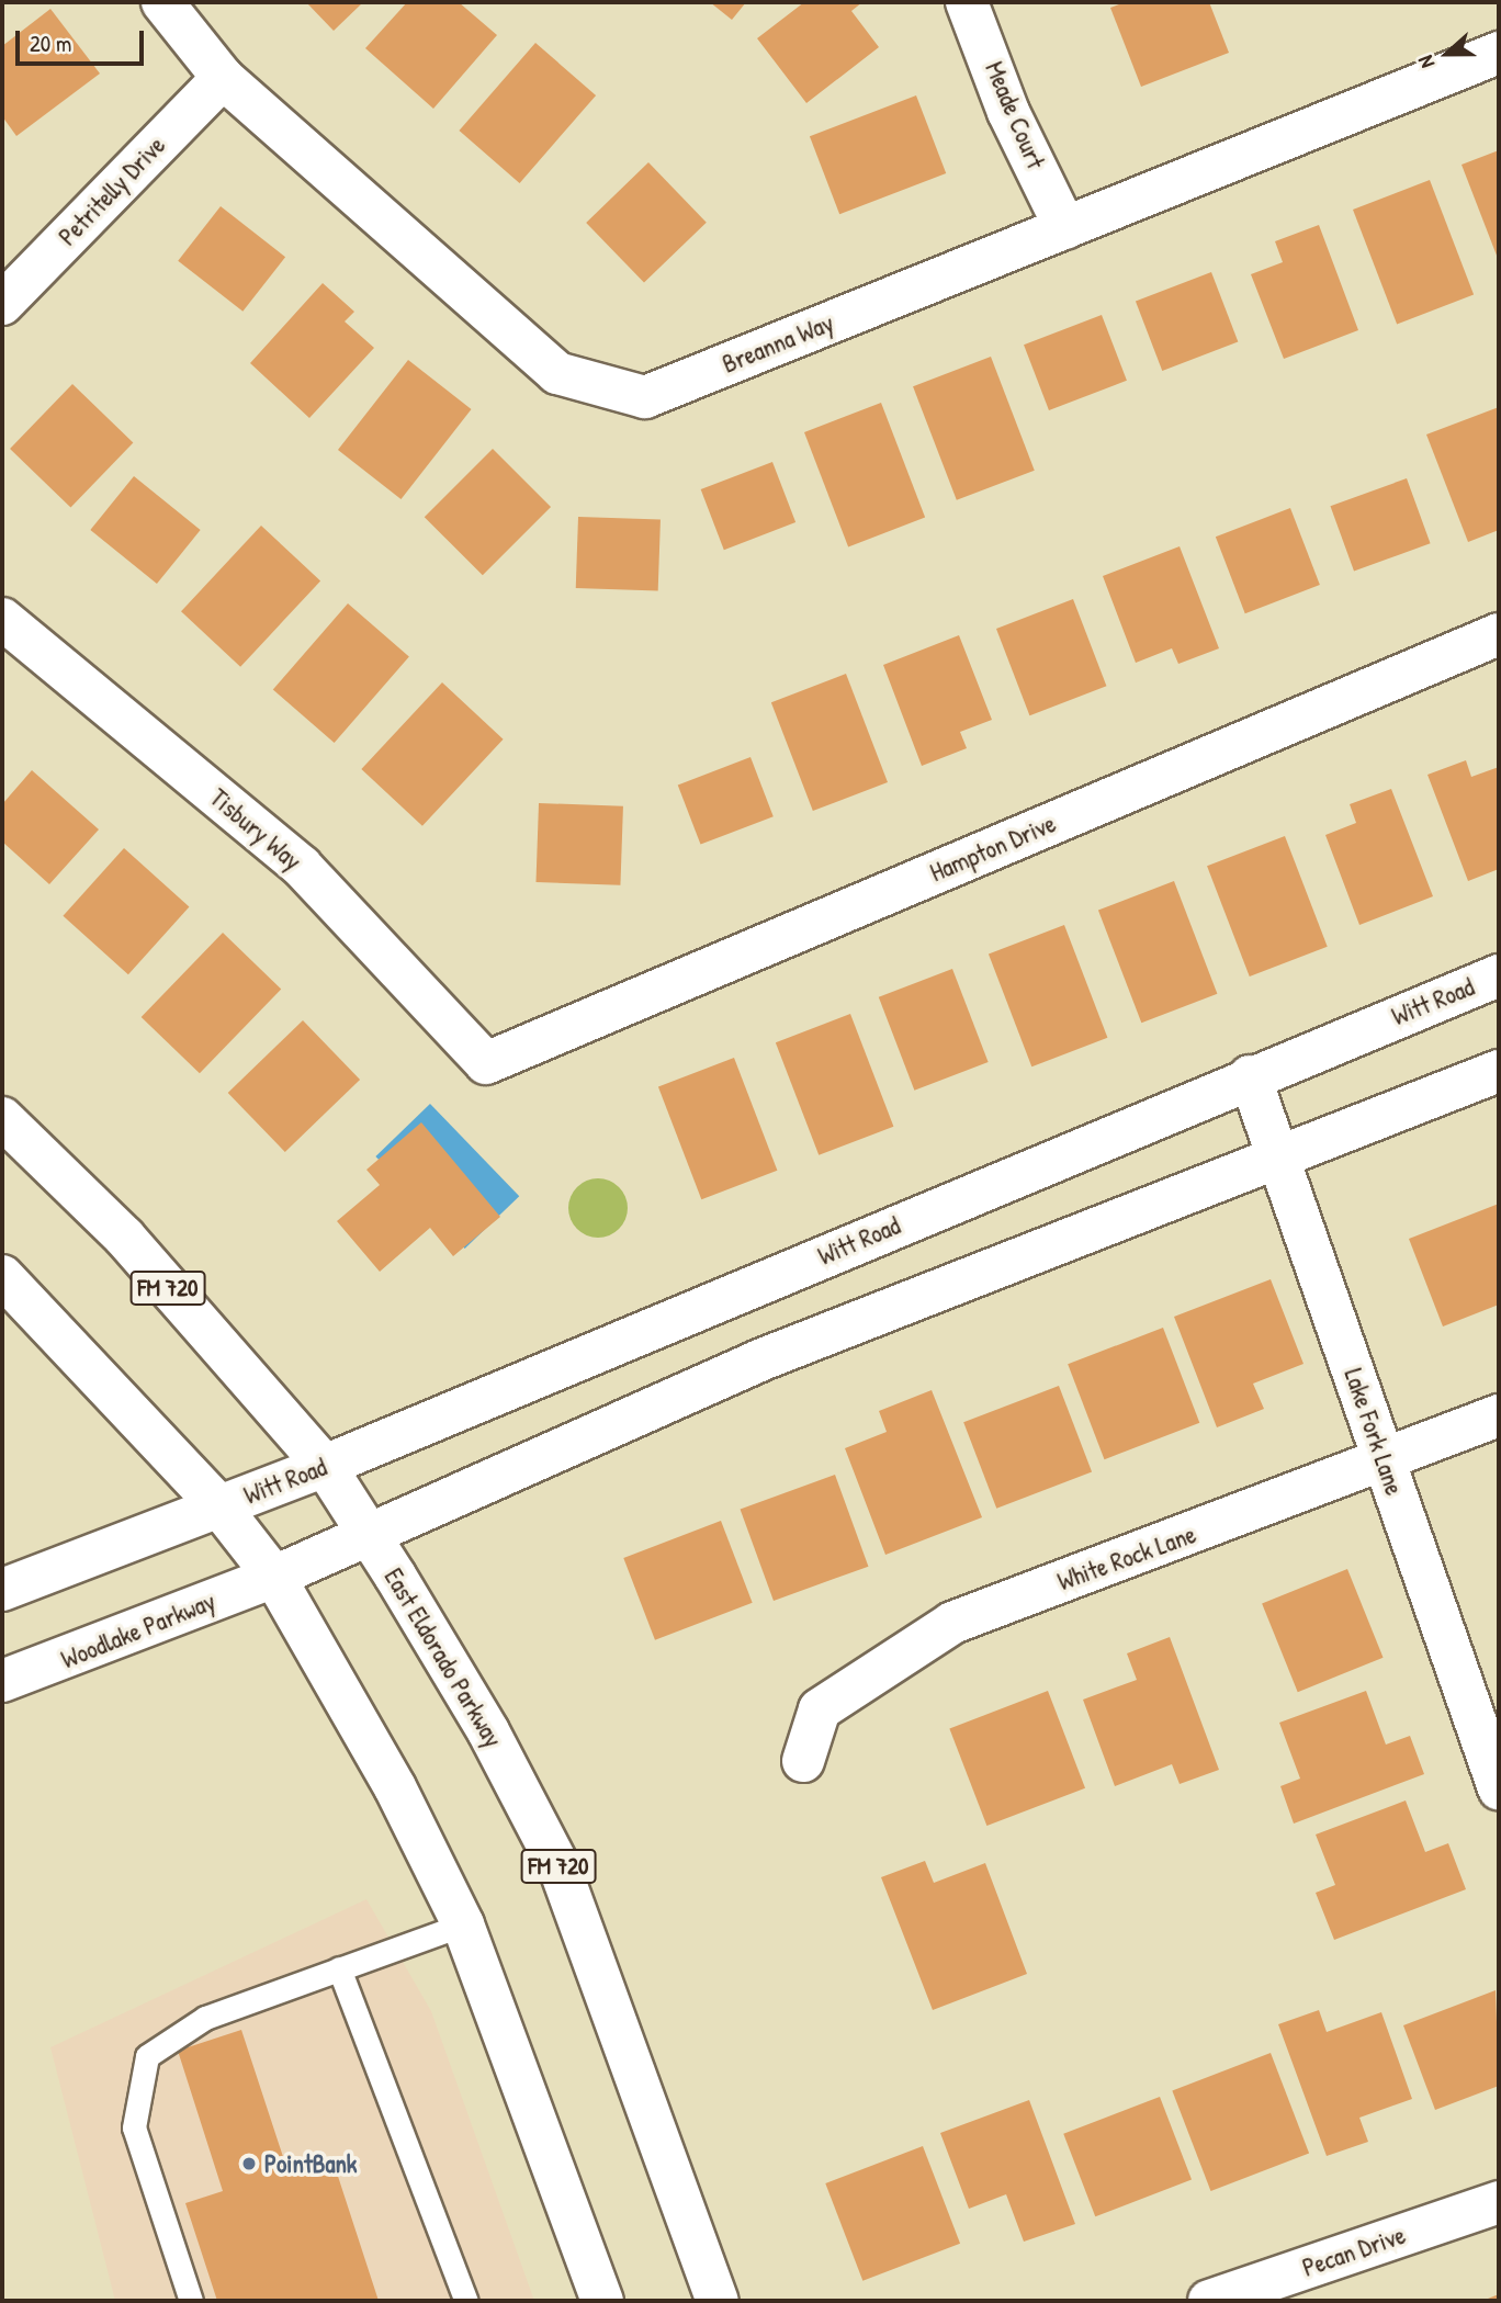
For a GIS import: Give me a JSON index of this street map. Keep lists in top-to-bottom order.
{
  "streets": {
    "street": [
      "Meade Court",
      "Petritelly Drive",
      "Breanna Way",
      "Tisbury Way",
      "Hampton Drive",
      "Witt Road",
      "FM 720",
      "Lake Fork Lane",
      "White Rock Lane",
      "Woodlake Parkway",
      "East Eldorado Parkway",
      "Pecan Drive"
    ]
  },
  "crossings": [
    ["Meade Court", "Breanna Way"],
    ["Petritelly Drive", "Breanna Way"],
    ["Tisbury Way", "Hampton Drive"],
    ["Witt Road", "Lake Fork Lane"],
    ["Witt Road", "East Eldorado Parkway"],
    ["Lake Fork Lane", "White Rock Lane"]
  ],
  "places": ["PointBank"],
  "scale_bar": "20 m",
  "north": "left"
}
